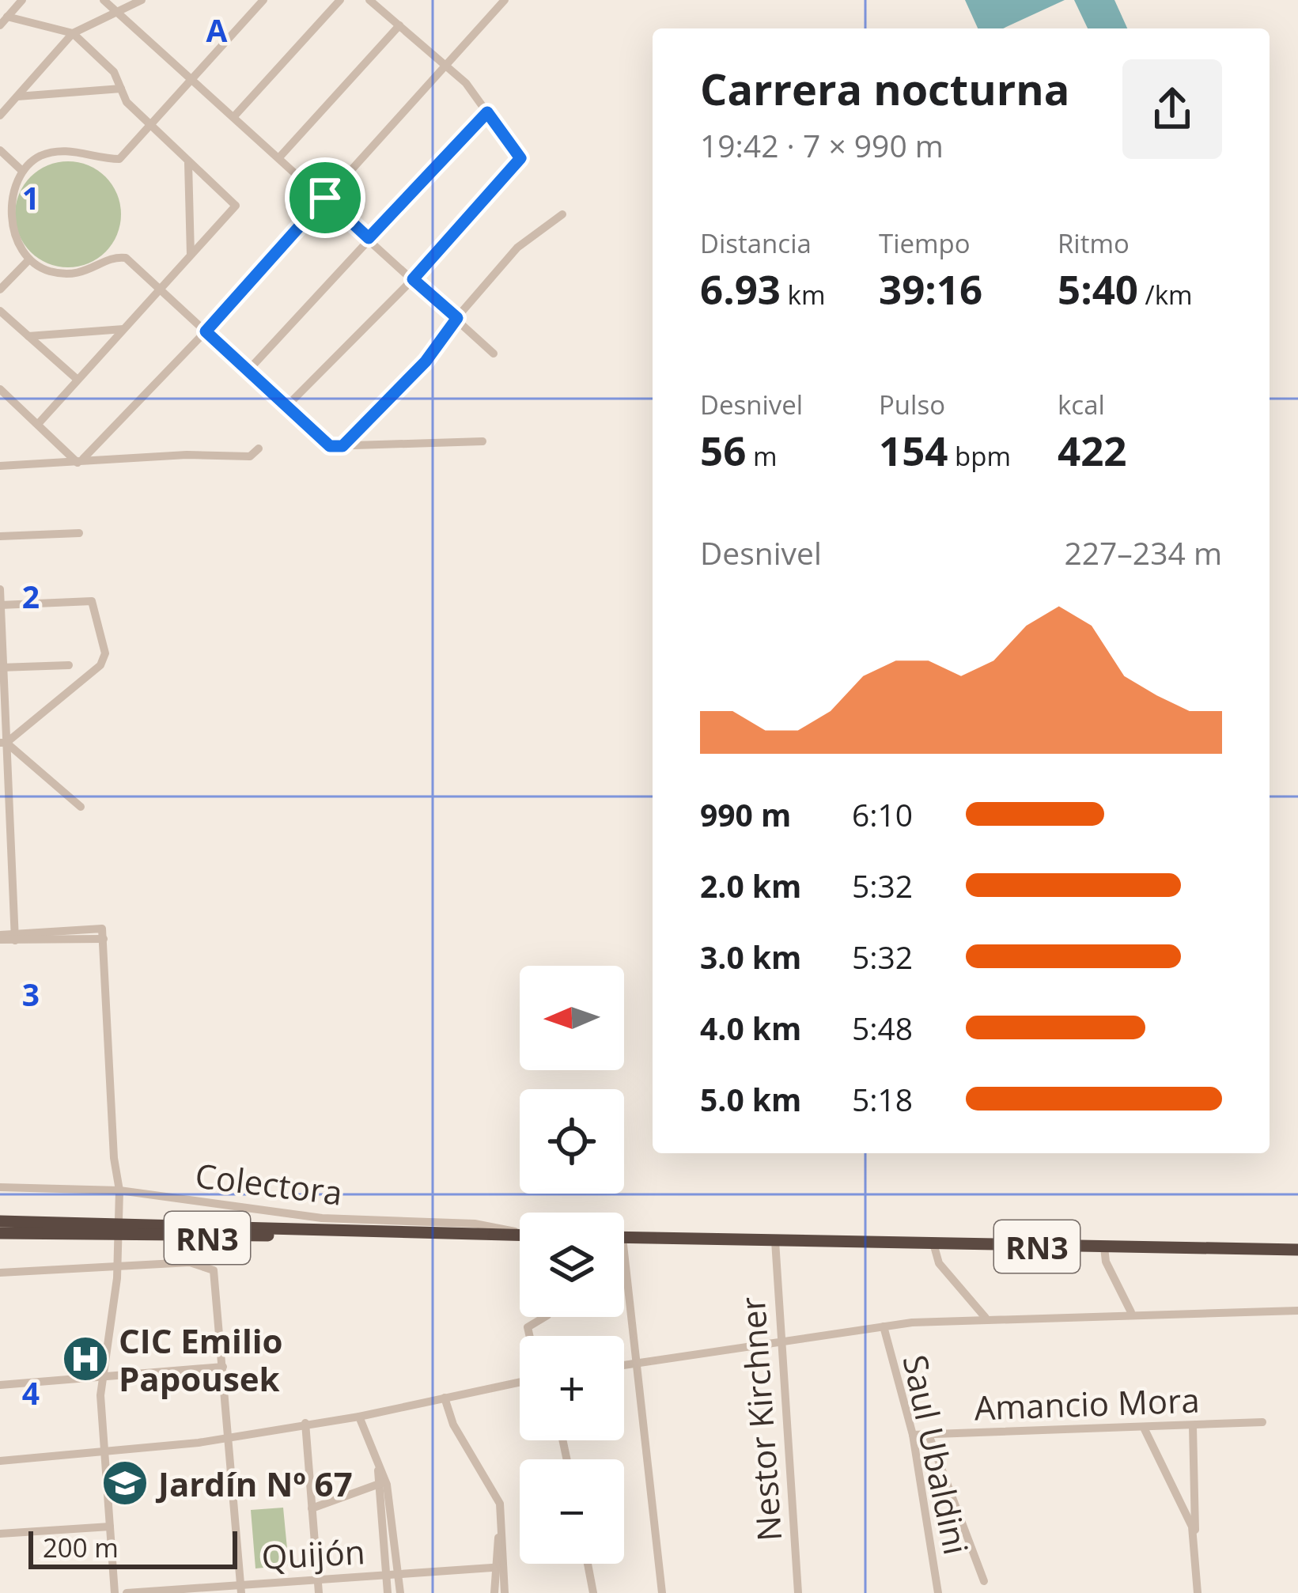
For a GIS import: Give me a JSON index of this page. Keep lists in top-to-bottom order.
{
  "streets": {
    "highway": ["RN3"],
    "street": [
      "Colectora",
      "Amancio Mora",
      "Nestor Kirchner",
      "Saul Ubaldini",
      "Quijón"
    ]
  },
  "crossings": [
    ["RN3", "Nestor Kirchner"],
    ["Amancio Mora", "Saul Ubaldini"]
  ],
  "places": {
    "hospital": ["CIC Emilio Papousek"],
    "school or university": ["Jardín Nº 67"]
  },
  "scale_bar": "200 m",
  "north": "left",
  "page": {
    "heading": ["Carrera nocturna", "19:42 · 7 × 990 m"],
    "stats": [
      ["Distancia", "6.93 km"],
      ["Tiempo", "39:16"],
      ["Ritmo", "5:40 /km"],
      ["Desnivel", "56 m"],
      ["Pulso", "154 bpm"],
      ["kcal", "422"]
    ],
    "chart": ["Desnivel", "227–234 m"],
    "list": [
      {
        "name": "990 m",
        "note": "6:10"
      },
      {
        "name": "2.0 km",
        "note": "5:32"
      },
      {
        "name": "3.0 km",
        "note": "5:32"
      },
      {
        "name": "4.0 km",
        "note": "5:48"
      },
      {
        "name": "5.0 km",
        "note": "5:18"
      }
    ],
    "map_buttons": ["+", "−"],
    "scale": "200 m"
  },
  "grid": {
    "columns": ["A"],
    "rows": [
      "1",
      "2",
      "3",
      "4"
    ]
  }
}
